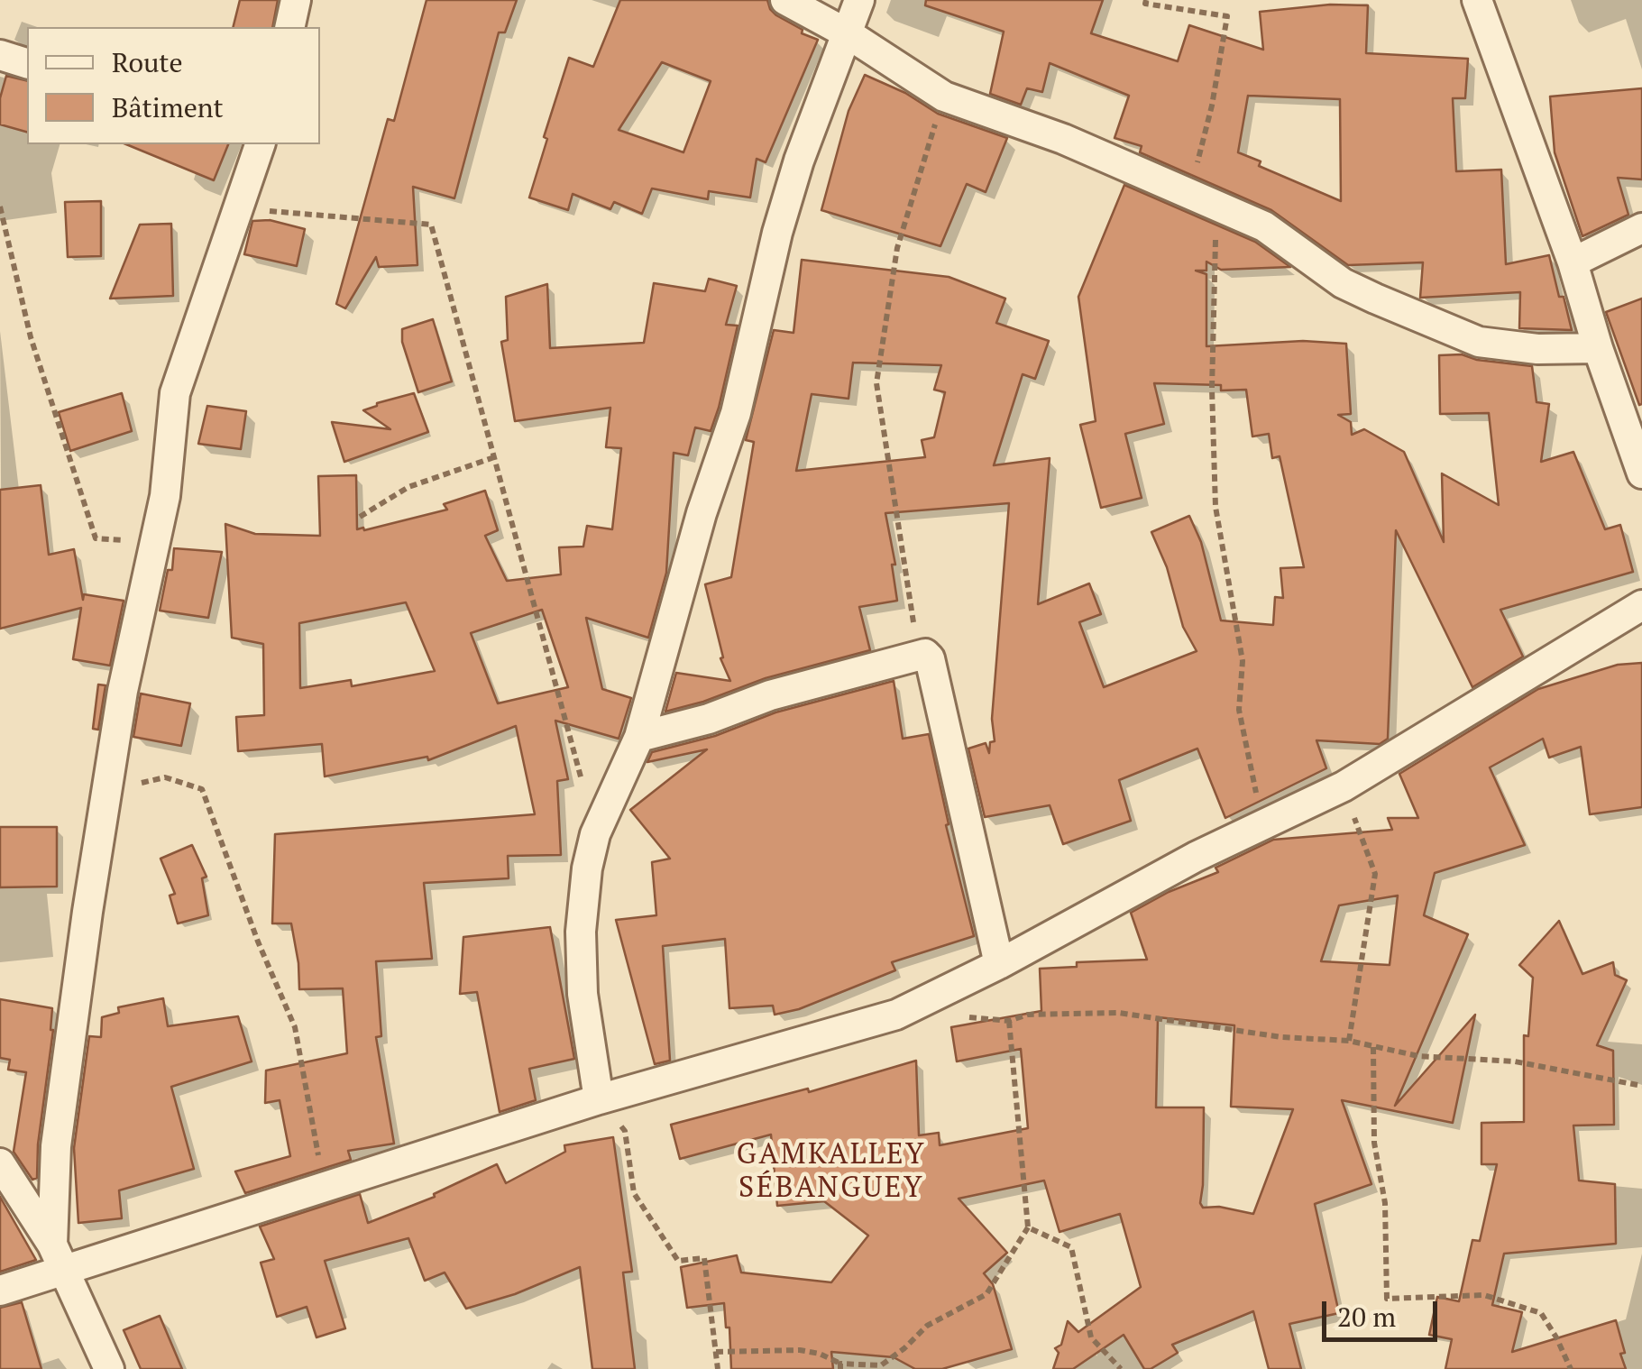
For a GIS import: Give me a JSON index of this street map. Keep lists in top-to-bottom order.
{
  "districts": ["GAMKALLEY SÉBANGUEY"],
  "legend": ["Route", "Bâtiment"],
  "scale_bar": "20 m"
}
